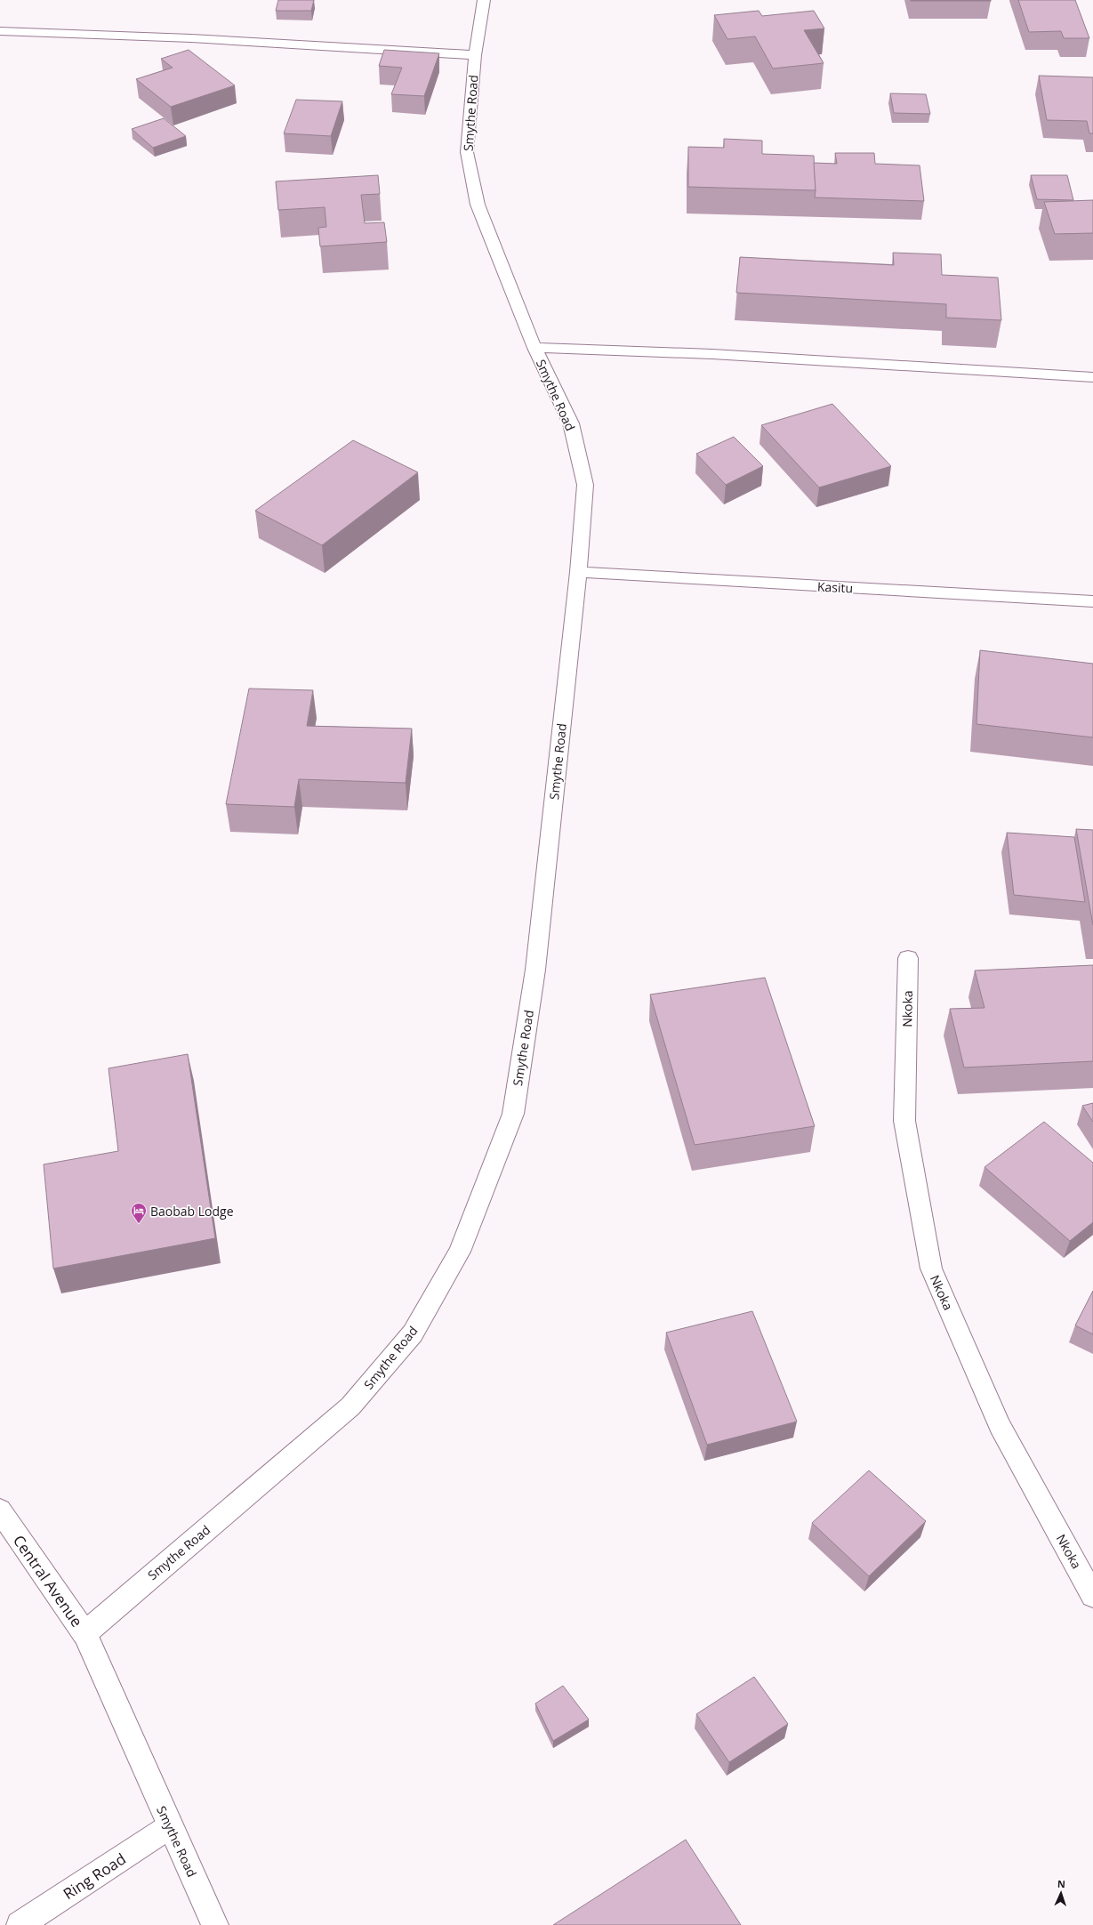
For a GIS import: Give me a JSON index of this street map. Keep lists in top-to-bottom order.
{
  "streets": {
    "street": [
      "Smythe Road",
      "Kasitu",
      "Nkoka",
      "Central Avenue",
      "Ring Road"
    ]
  },
  "crossings": [
    ["Smythe Road", "Kasitu"],
    ["Smythe Road", "Central Avenue"],
    ["Smythe Road", "Ring Road"]
  ],
  "places": {
    "hotel": ["Baobab Lodge"]
  },
  "north": "top"
}
